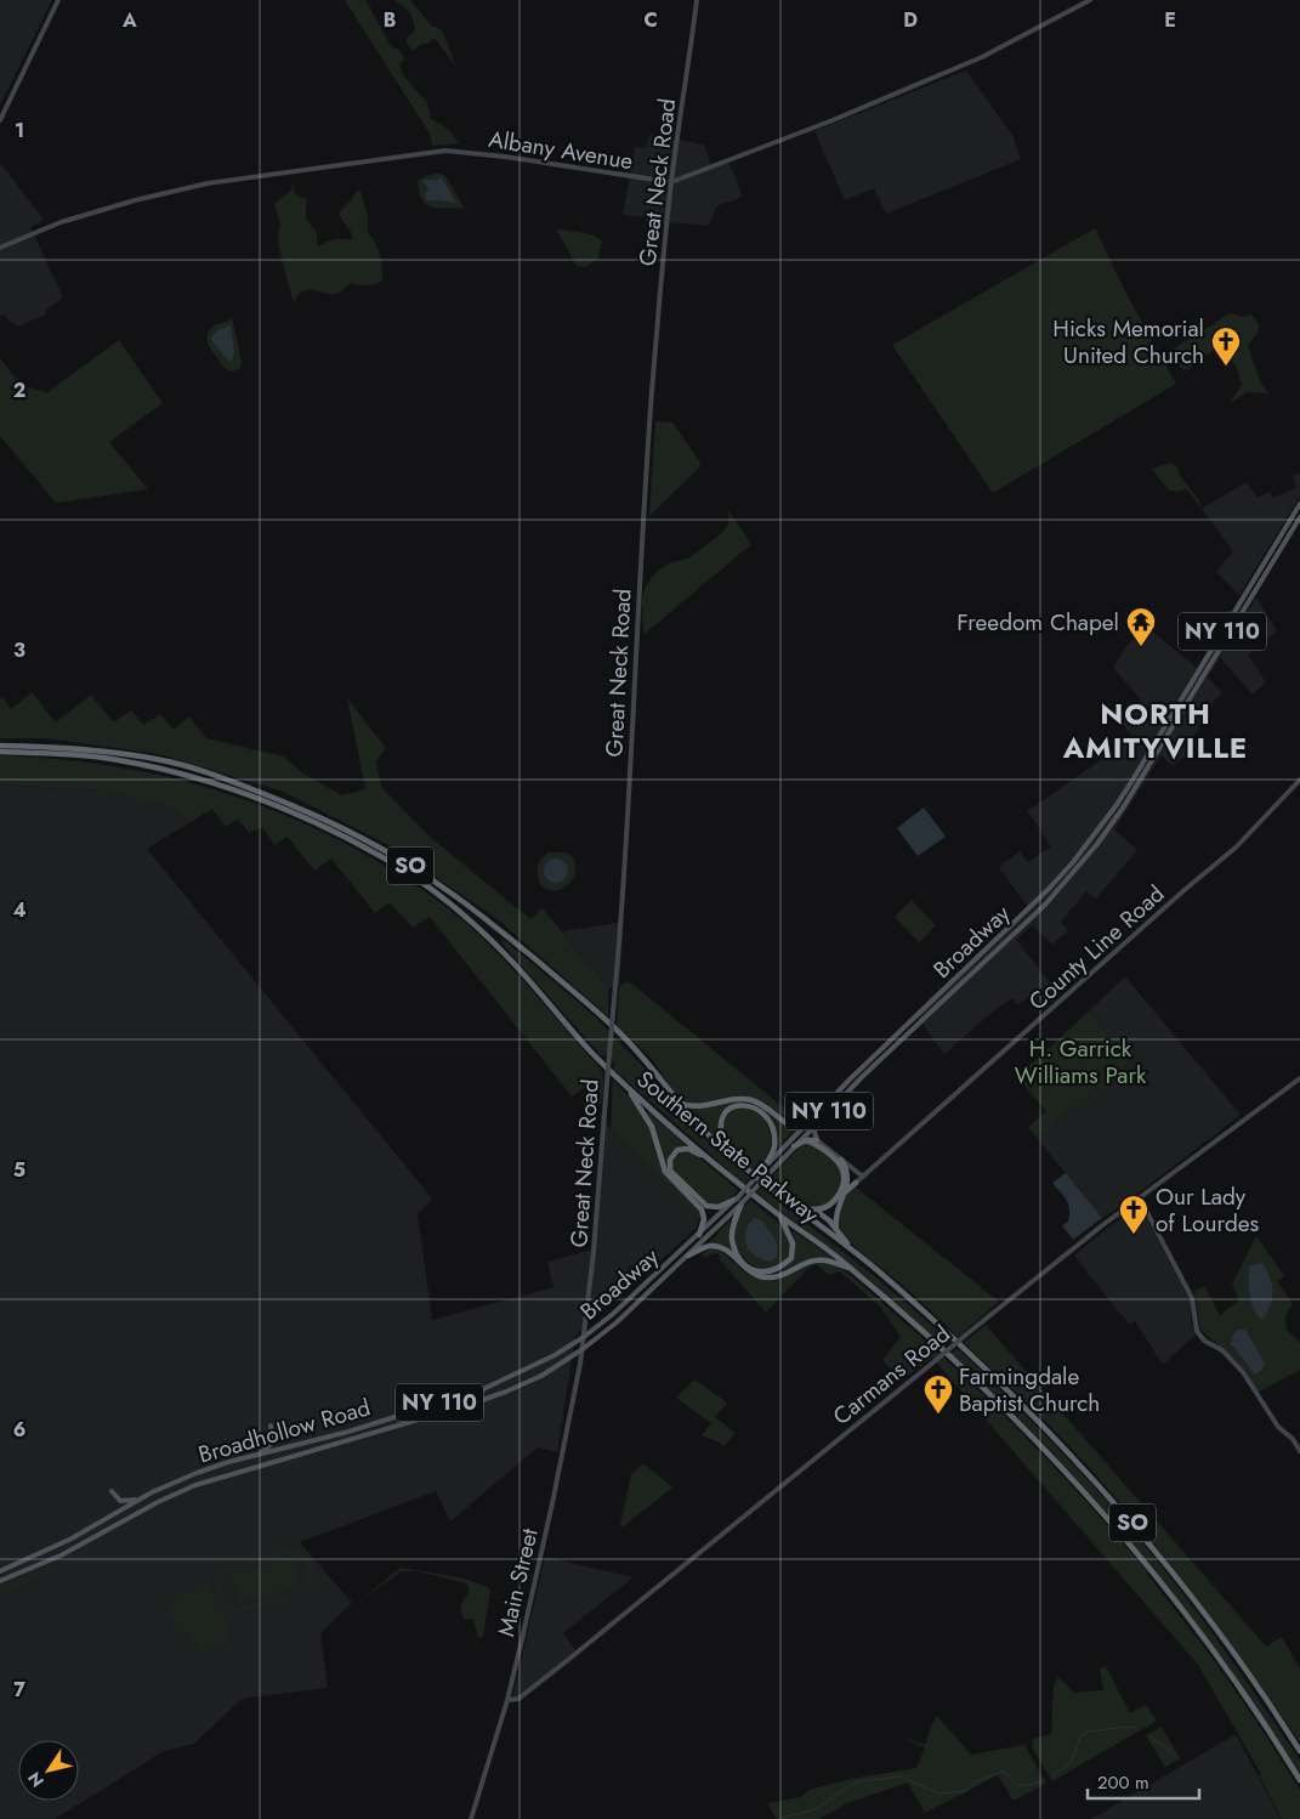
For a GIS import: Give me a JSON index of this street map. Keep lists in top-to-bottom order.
{
  "streets": {
    "highway": ["SO", "Southern State Parkway"],
    "main road": [
      "Albany Avenue",
      "Great Neck Road",
      "NY 110",
      "Broadway",
      "County Line Road",
      "Carmans Road",
      "Broadhollow Road",
      "Main Street"
    ]
  },
  "crossings": [
    ["Albany Avenue", "Great Neck Road"],
    ["Great Neck Road", "Broadway"],
    ["Great Neck Road", "Broadhollow Road"],
    ["Great Neck Road", "Main Street"],
    ["Broadway", "Broadhollow Road"],
    ["Broadway", "Main Street"],
    ["Carmans Road", "Main Street"],
    ["Broadhollow Road", "Main Street"]
  ],
  "districts": ["NORTH AMITYVILLE"],
  "parks": ["H. Garrick Williams Park"],
  "places": {
    "church": ["Hicks Memorial United Church", "Our Lady of Lourdes", "Farmingdale Baptist Church"],
    "temple": ["Freedom Chapel"]
  },
  "scale_bar": "200 m",
  "north": "bottom left",
  "grid": {
    "columns": [
      "A",
      "B",
      "C",
      "D",
      "E"
    ],
    "rows": [
      "1",
      "2",
      "3",
      "4",
      "5",
      "6",
      "7"
    ]
  }
}
